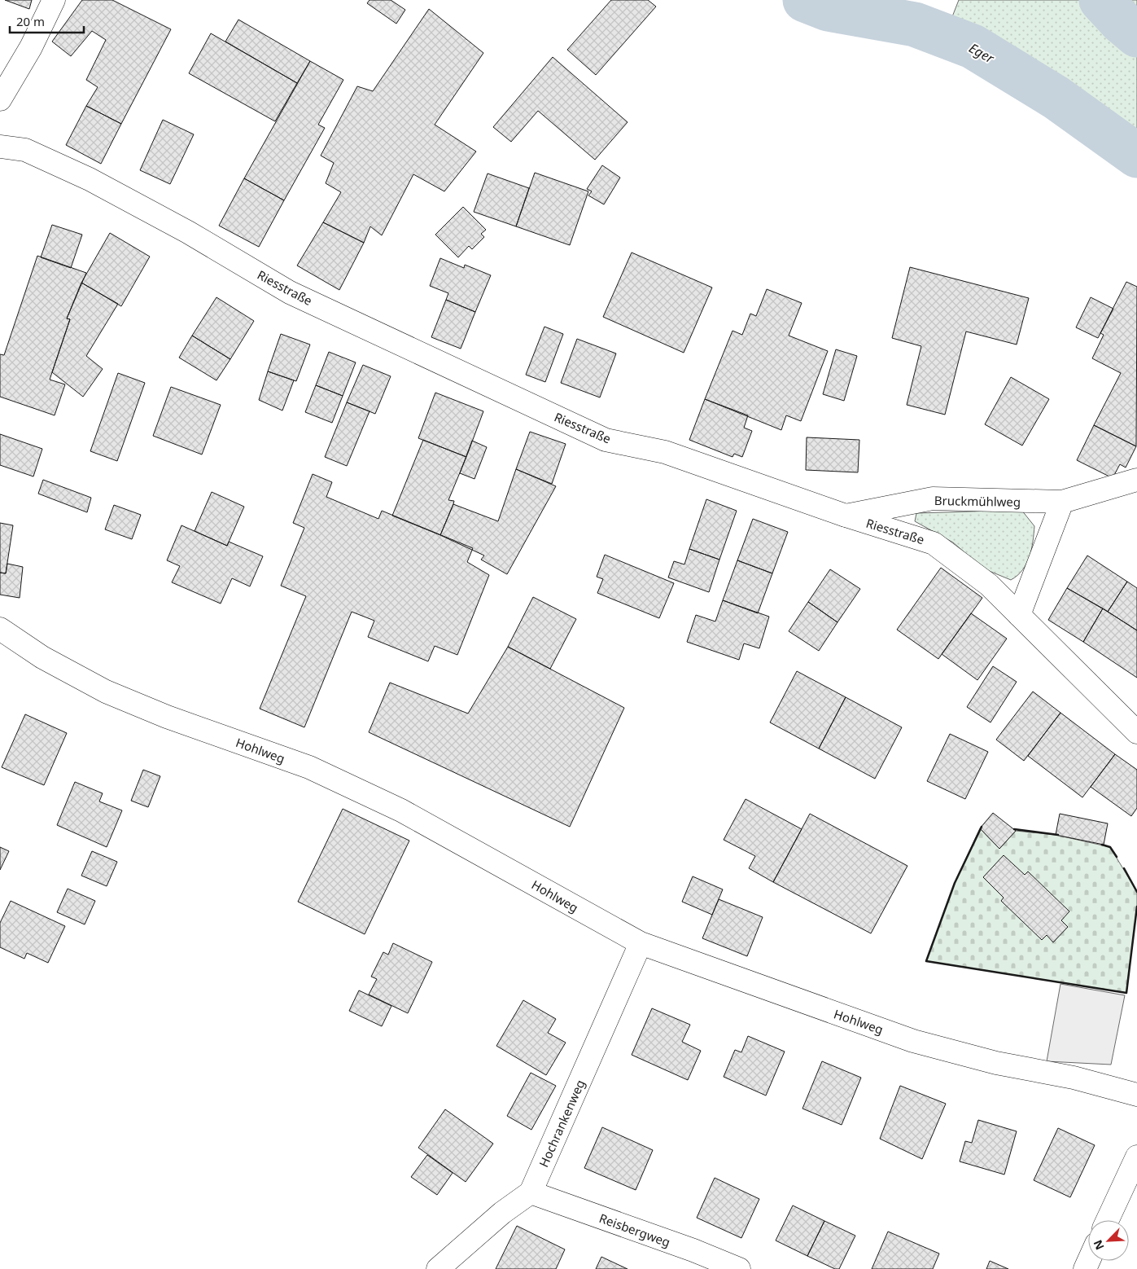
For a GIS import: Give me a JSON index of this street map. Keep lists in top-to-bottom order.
{
  "streets": {
    "street": [
      "Riesstraße",
      "Bruckmühlweg",
      "Hohlweg",
      "Hochrankenweg",
      "Reisbergweg"
    ]
  },
  "crossings": [
    ["Riesstraße", "Bruckmühlweg"],
    ["Hohlweg", "Hochrankenweg"],
    ["Hochrankenweg", "Reisbergweg"]
  ],
  "water": ["Eger"],
  "scale_bar": "20 m",
  "north": "bottom left"
}
